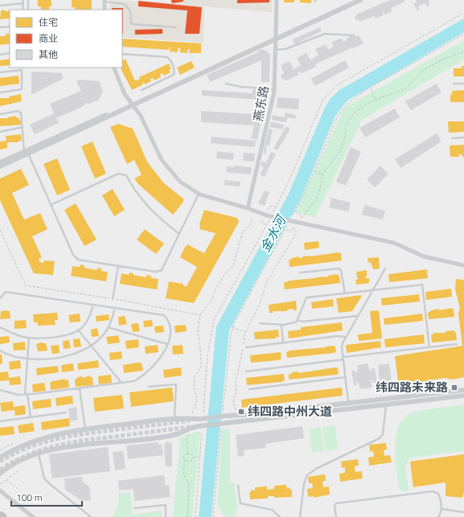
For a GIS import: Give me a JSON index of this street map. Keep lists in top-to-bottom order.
{
  "streets": {
    "street": ["燕东路"]
  },
  "water": ["金水河"],
  "places": {
    "transit": ["纬四路未来路", "纬四路中州大道"]
  },
  "legend": ["住宅", "商业", "其他"],
  "scale_bar": "100 m"
}
